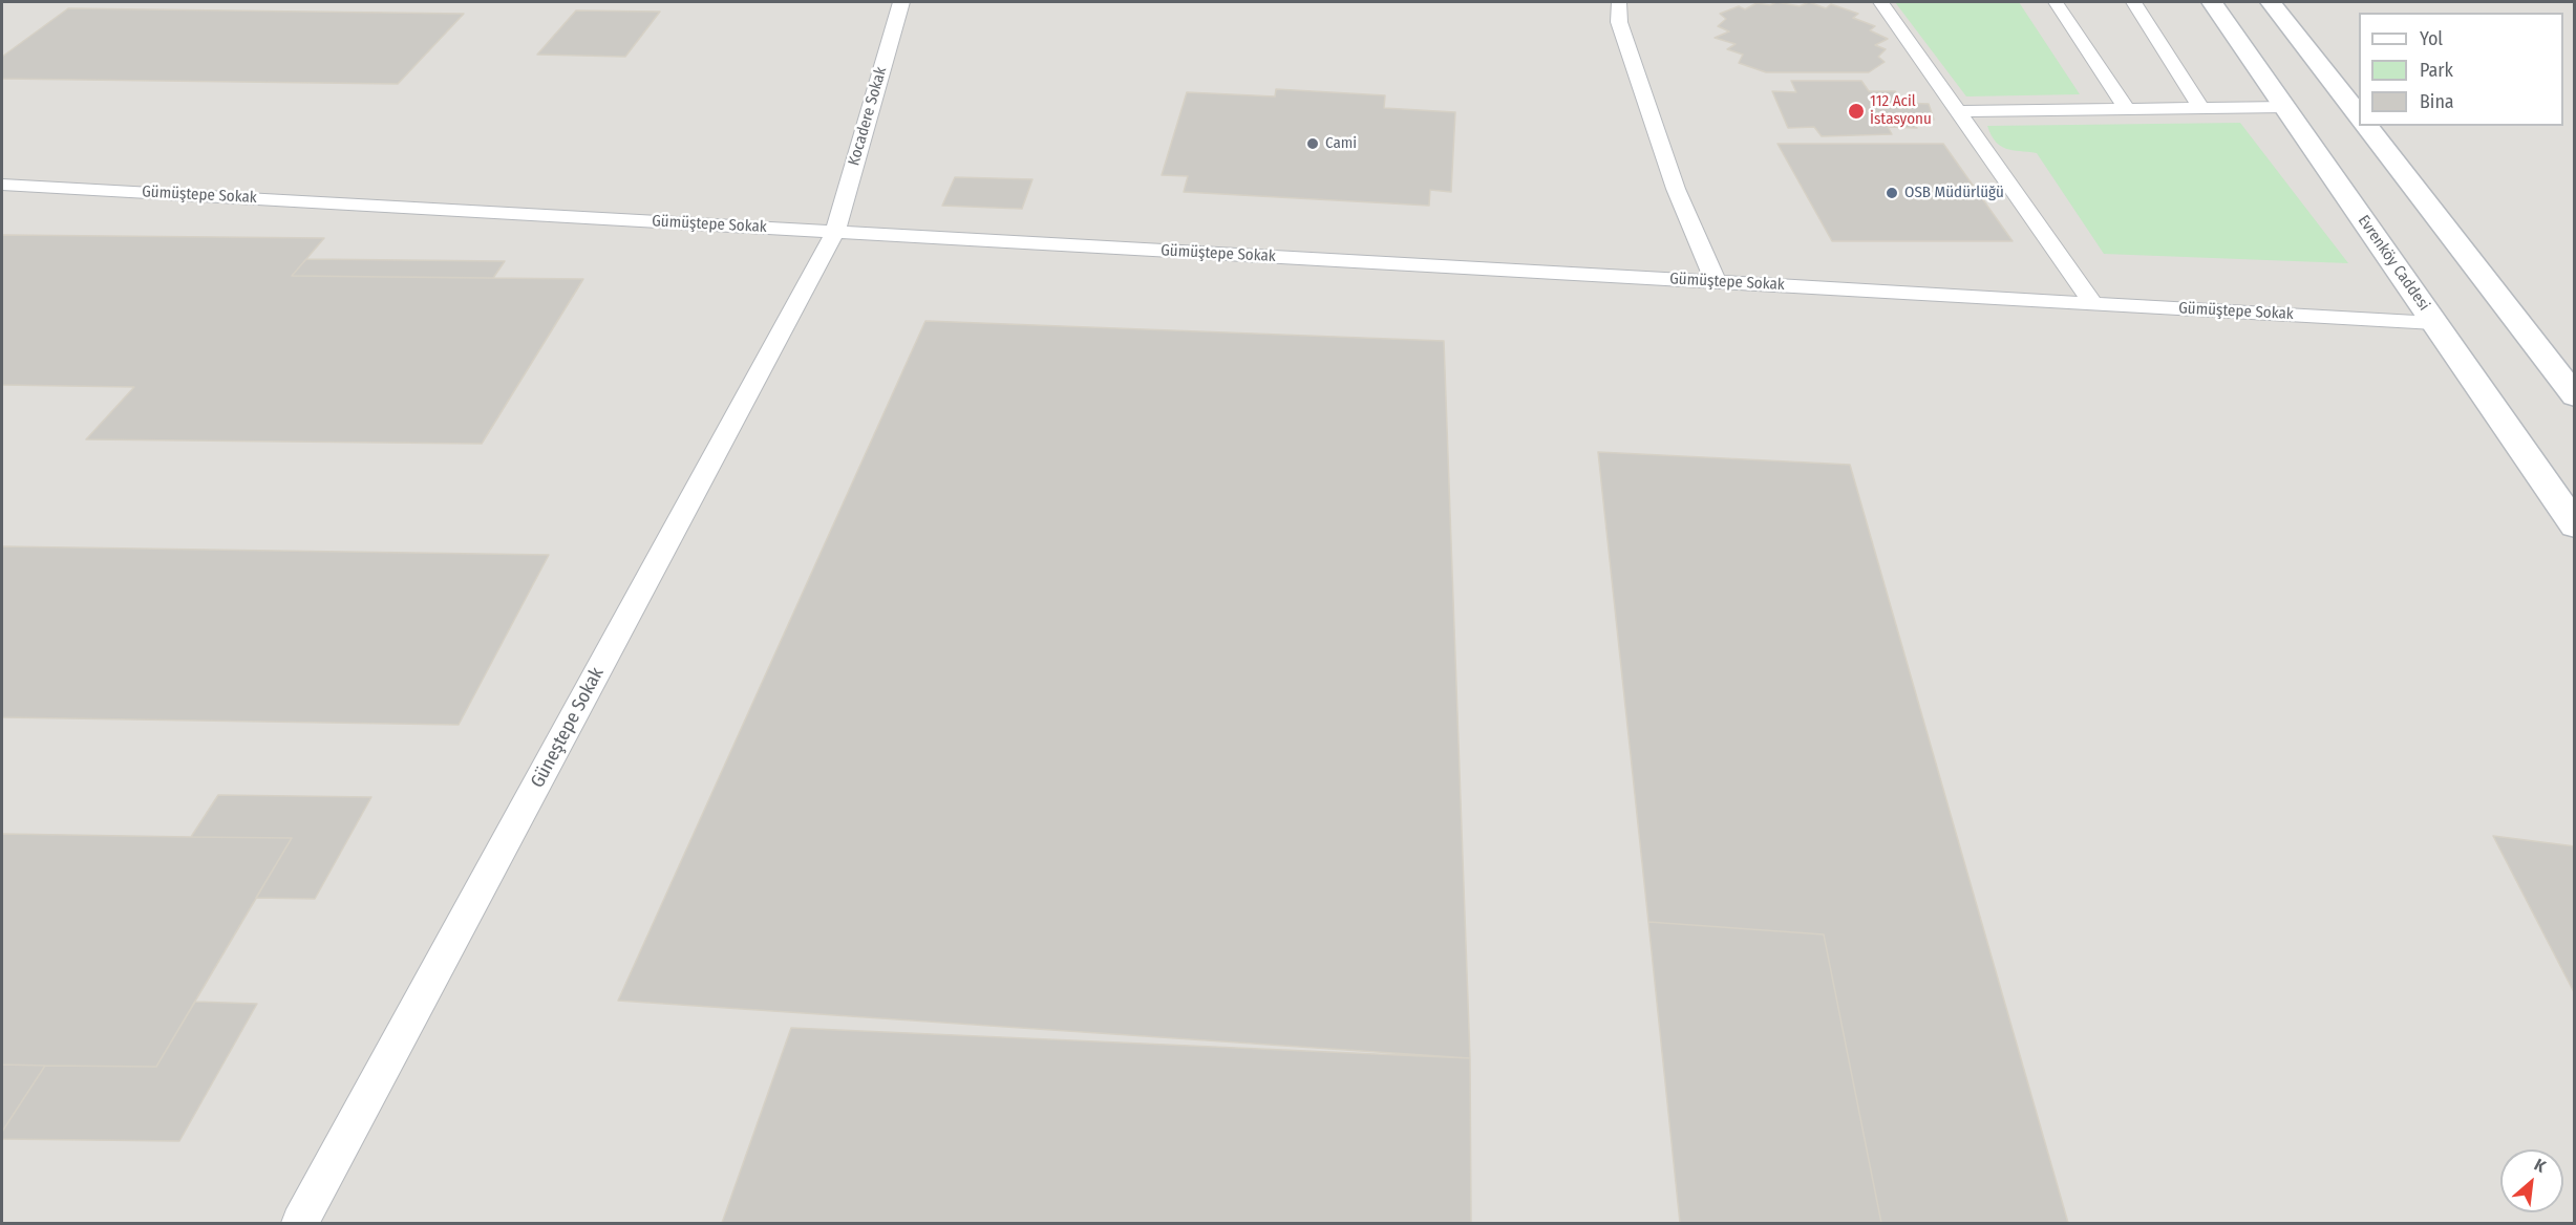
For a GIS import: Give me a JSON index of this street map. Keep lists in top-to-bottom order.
{
  "streets": {
    "main road": ["Evrenköy Caddesi"],
    "lane": ["Kocadere Sokak", "Gümüştepe Sokak", "Güneştepe Sokak"]
  },
  "crossings": [
    ["Kocadere Sokak", "Gümüştepe Sokak"],
    ["Kocadere Sokak", "Güneştepe Sokak"],
    ["Gümüştepe Sokak", "Evrenköy Caddesi"],
    ["Gümüştepe Sokak", "Güneştepe Sokak"]
  ],
  "places": ["112 Acil İstasyonu", "Cami", "OSB Müdürlüğü"],
  "legend": ["Yol", "Park", "Bina"],
  "north": "top right"
}
